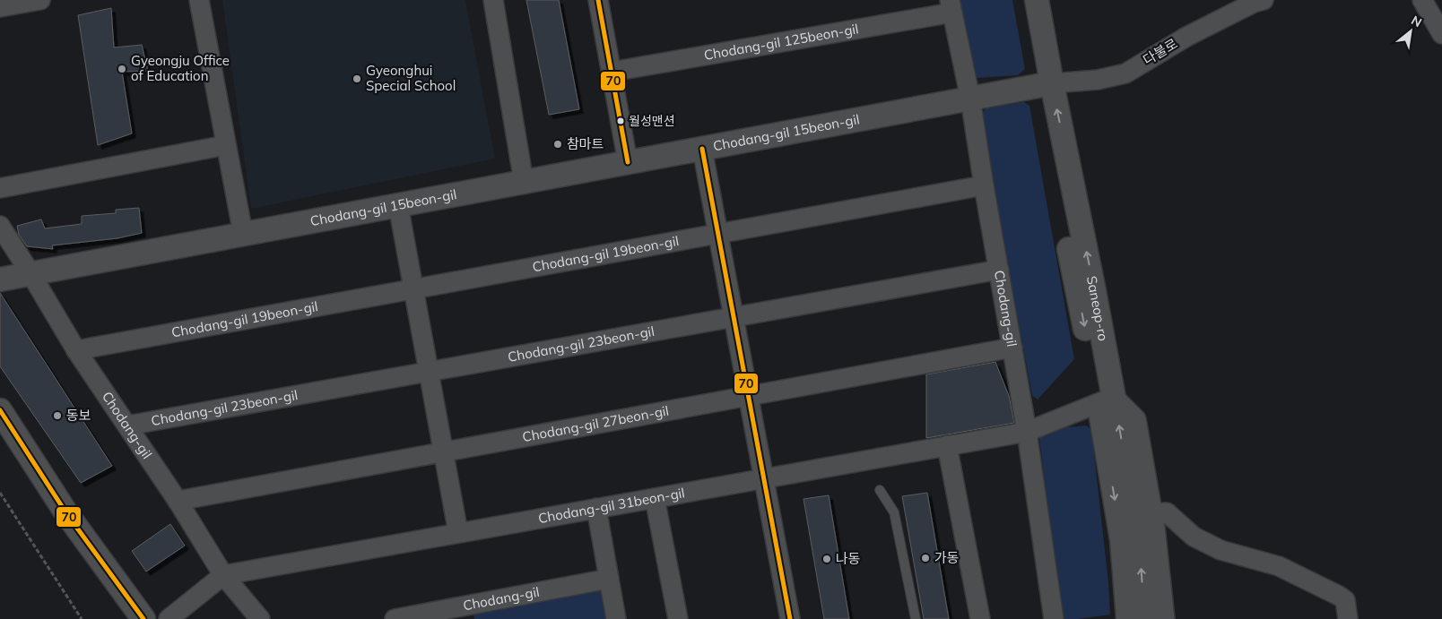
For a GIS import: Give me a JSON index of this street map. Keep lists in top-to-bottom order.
{
  "streets": {
    "street": [
      "Chodang-gil 125beon-gil",
      "다불로",
      "Chodang-gil 15beon-gil",
      "Chodang-gil 19beon-gil",
      "Saneop-ro",
      "Chodang-gil",
      "Chodang-gil 23beon-gil",
      "Chodang-gil 27beon-gil",
      "Chodang-gil 31beon-gil"
    ]
  },
  "crossings": [
    ["Chodang-gil 125beon-gil", "Chodang-gil"],
    ["다불로", "Chodang-gil 15beon-gil"],
    ["다불로", "Saneop-ro"],
    ["Chodang-gil 15beon-gil", "Saneop-ro"],
    ["Chodang-gil 15beon-gil", "Chodang-gil"],
    ["Chodang-gil 19beon-gil", "Chodang-gil"],
    ["Saneop-ro", "Chodang-gil 31beon-gil"],
    ["Chodang-gil", "Chodang-gil 23beon-gil"],
    ["Chodang-gil", "Chodang-gil 27beon-gil"],
    ["Chodang-gil", "Chodang-gil 31beon-gil"]
  ],
  "places": [
    "Gyeongju Office of Education",
    "Gyeonghui Special School",
    "월성맨션",
    "참마트",
    "동보",
    "가동",
    "나동"
  ],
  "lines": ["transit line 70"],
  "north": "top right"
}
